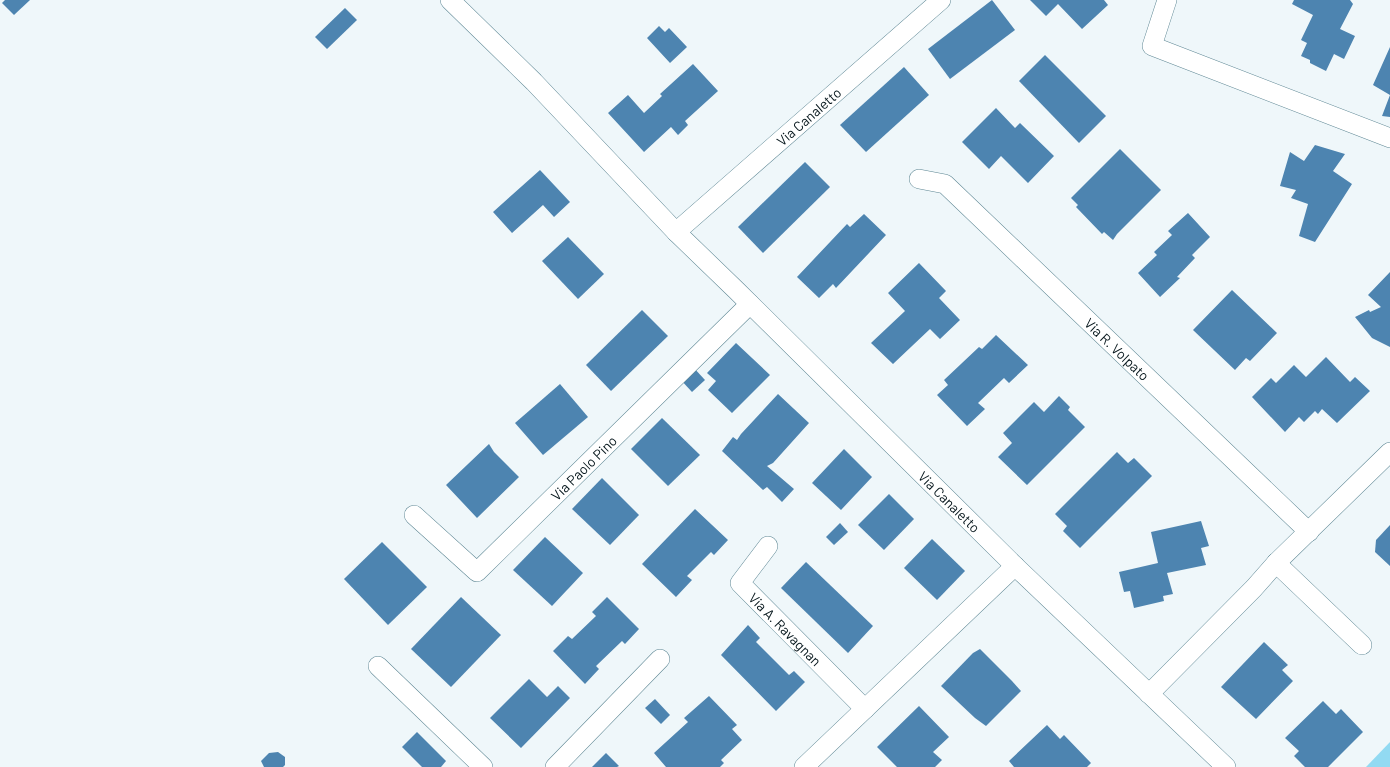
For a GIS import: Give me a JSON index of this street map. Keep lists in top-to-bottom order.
{
  "streets": {
    "street": [
      "Via Canaletto",
      "Via R. Volpato",
      "Via Paolo Pino",
      "Via A. Ravagnan"
    ]
  },
  "crossings": [
    ["Via Canaletto", "Via Paolo Pino"]
  ]
}
